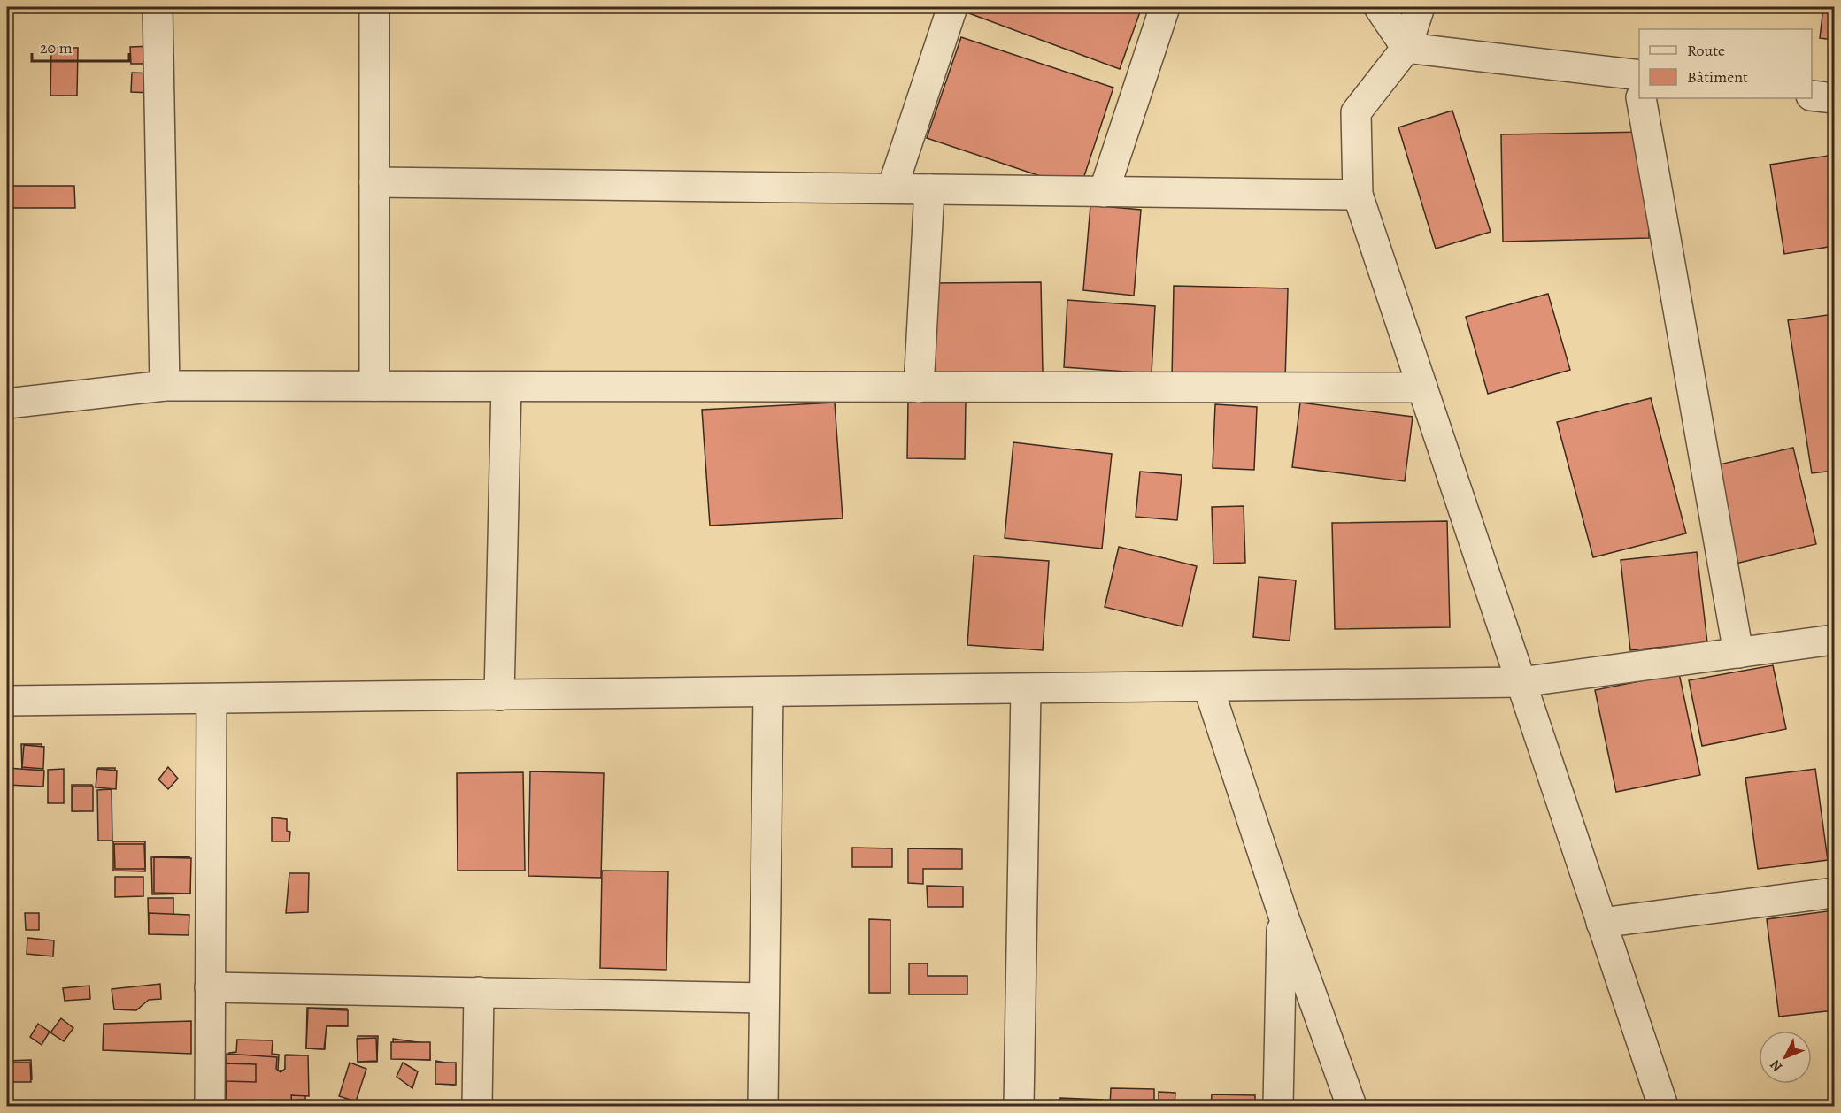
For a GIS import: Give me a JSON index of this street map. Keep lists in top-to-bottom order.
{
  "legend": ["Route", "Bâtiment"],
  "scale_bar": "20 m",
  "north": "bottom left"
}
